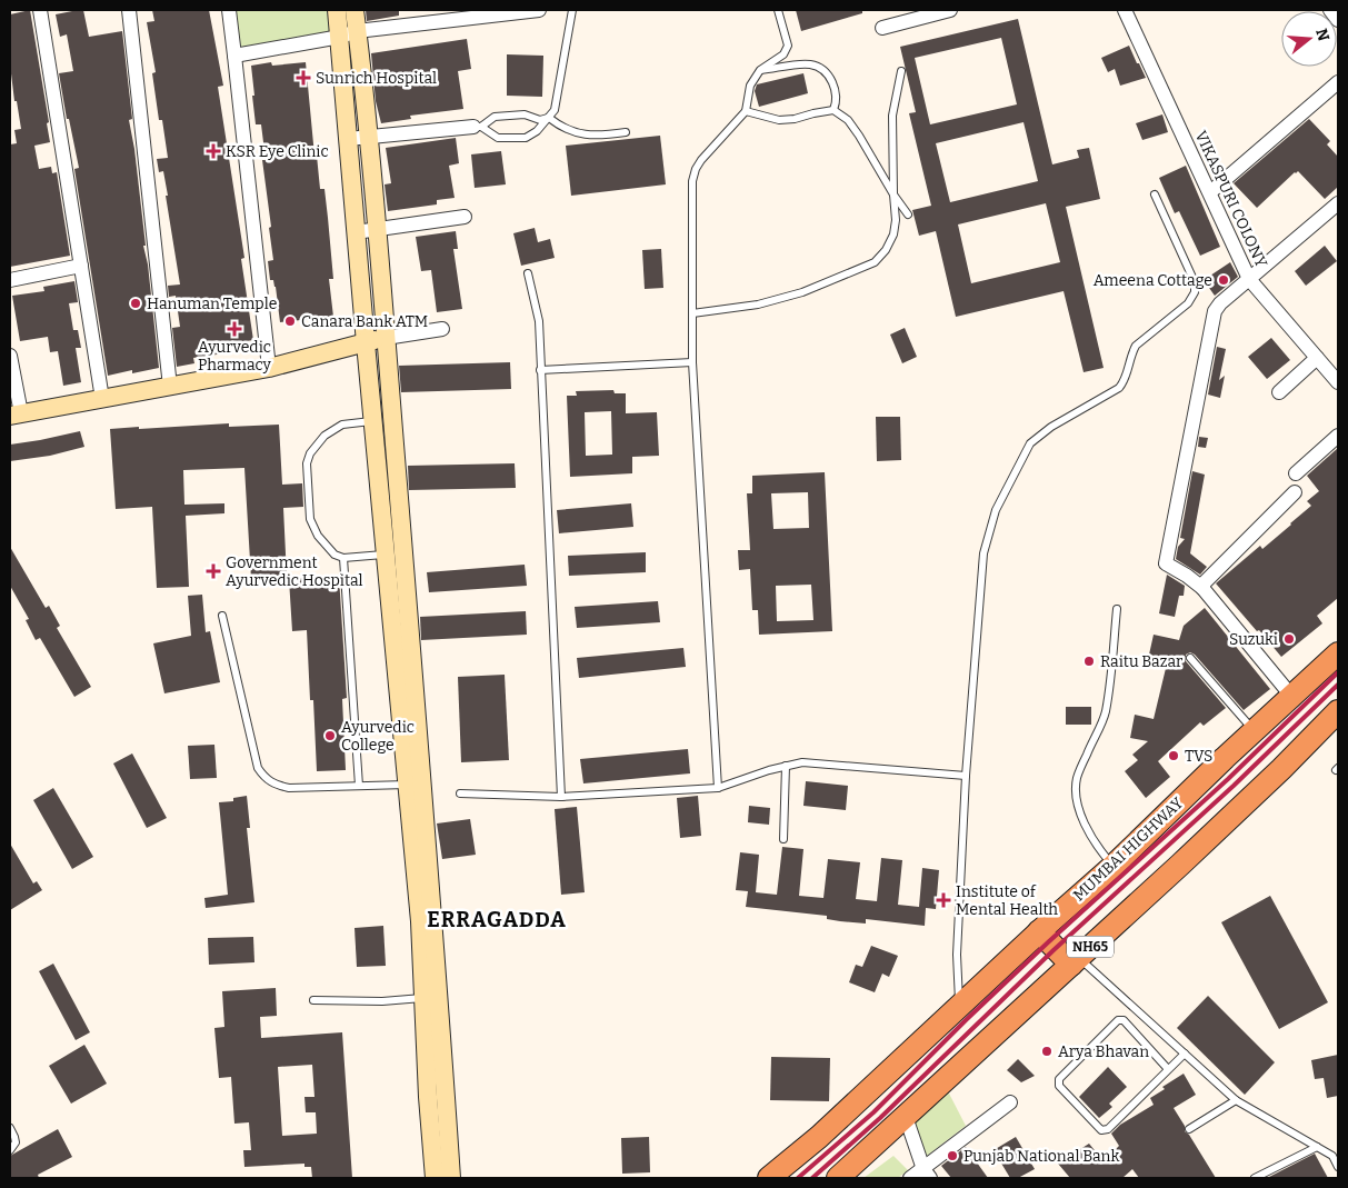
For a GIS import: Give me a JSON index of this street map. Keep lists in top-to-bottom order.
{
  "streets": {
    "highway": ["MUMBAI HIGHWAY", "NH65"],
    "street": ["VIKASPURI COLONY"]
  },
  "districts": ["ERRAGADDA"],
  "places": {
    "health": [
      "Sunrich Hospital",
      "KSR Eye Clinic",
      "Ayurvedic Pharmacy",
      "Government Ayurvedic Hospital",
      "Institute of Mental Health"
    ],
    "other": [
      "Ameena Cottage",
      "Hanuman Temple",
      "Canara Bank ATM",
      "Suzuki",
      "Raitu Bazar",
      "Ayurvedic College",
      "TVS",
      "Arya Bhavan",
      "Punjab National Bank"
    ]
  },
  "north": "right"
}
